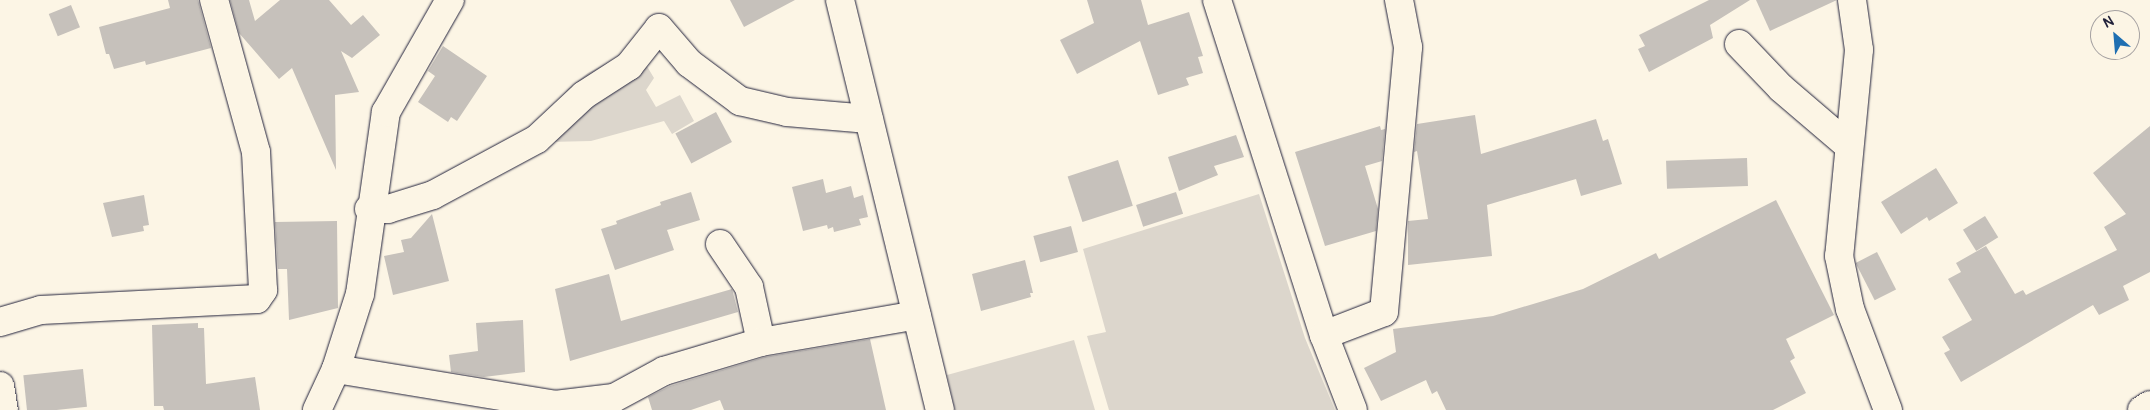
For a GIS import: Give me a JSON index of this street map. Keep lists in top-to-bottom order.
{
  "north": "top left"
}
